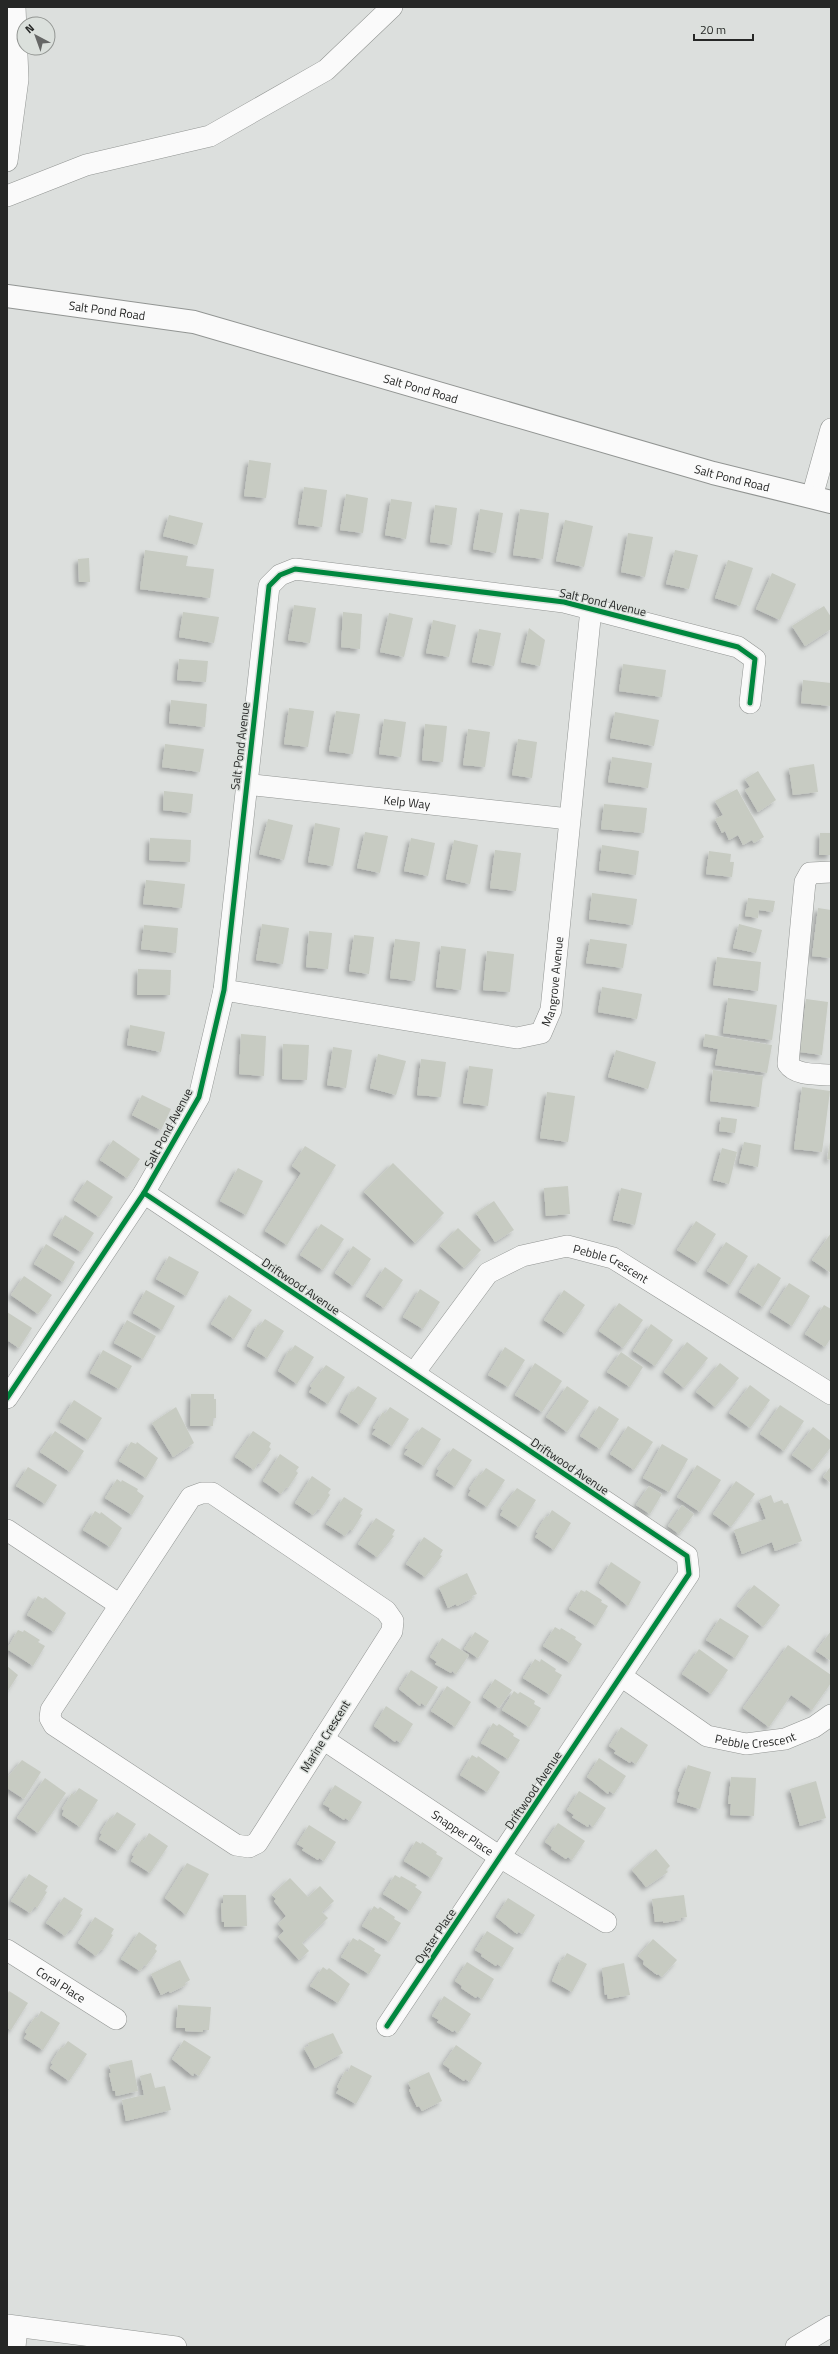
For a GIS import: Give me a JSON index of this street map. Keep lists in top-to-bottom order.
{
  "streets": {
    "street": [
      "Salt Pond Road",
      "Salt Pond Avenue",
      "Kelp Way",
      "Mangrove Avenue",
      "Pebble Crescent",
      "Driftwood Avenue",
      "Marine Crescent",
      "Snapper Place",
      "Oyster Place",
      "Coral Place"
    ]
  },
  "crossings": [
    ["Salt Pond Avenue", "Kelp Way"],
    ["Salt Pond Avenue", "Mangrove Avenue"],
    ["Salt Pond Avenue", "Driftwood Avenue"],
    ["Kelp Way", "Mangrove Avenue"],
    ["Pebble Crescent", "Driftwood Avenue"],
    ["Driftwood Avenue", "Snapper Place"],
    ["Driftwood Avenue", "Oyster Place"],
    ["Marine Crescent", "Snapper Place"],
    ["Snapper Place", "Oyster Place"]
  ],
  "scale_bar": "20 m",
  "north": "top left"
}
